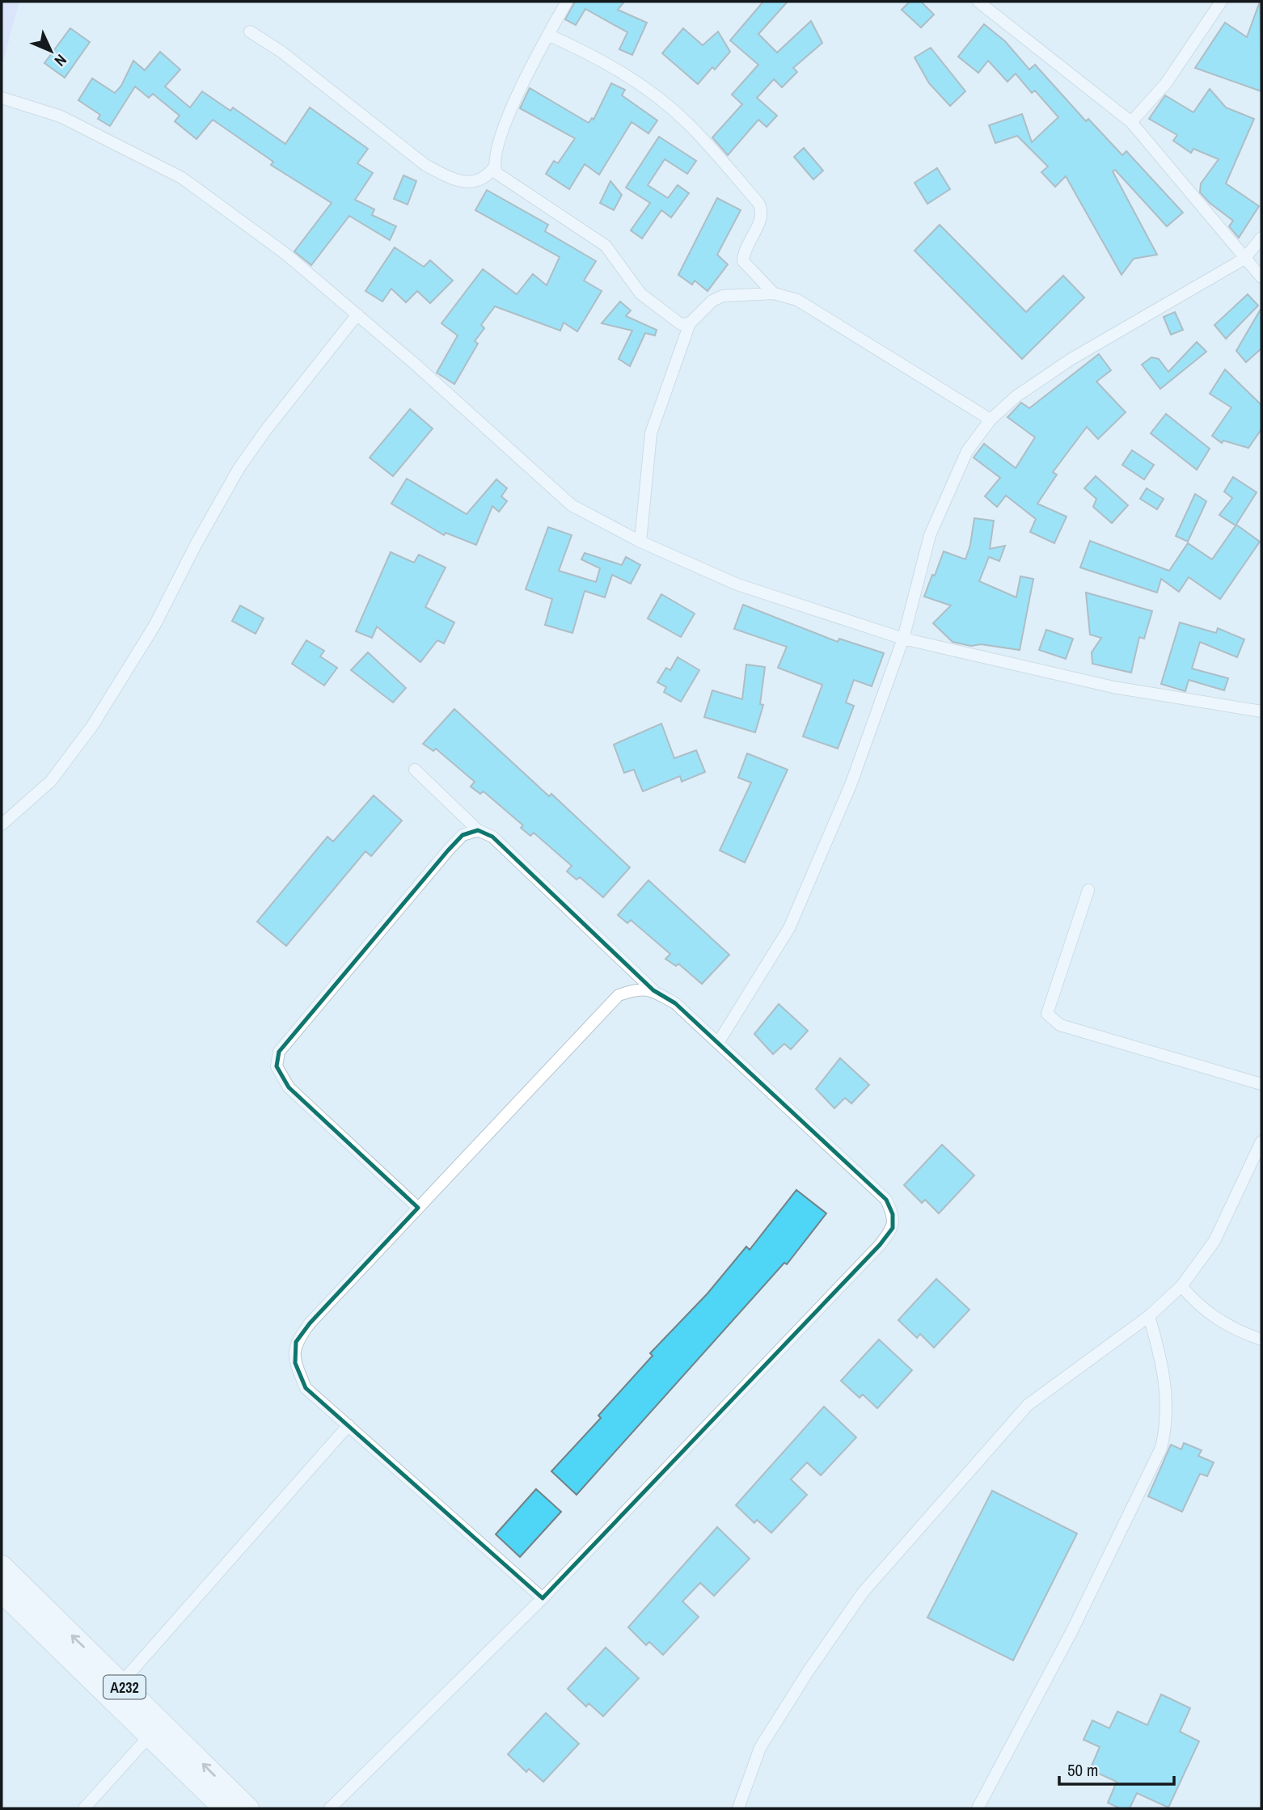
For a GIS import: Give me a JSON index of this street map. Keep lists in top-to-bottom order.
{
  "streets": {
    "highway": ["A232"]
  },
  "scale_bar": "50 m",
  "north": "bottom right"
}
